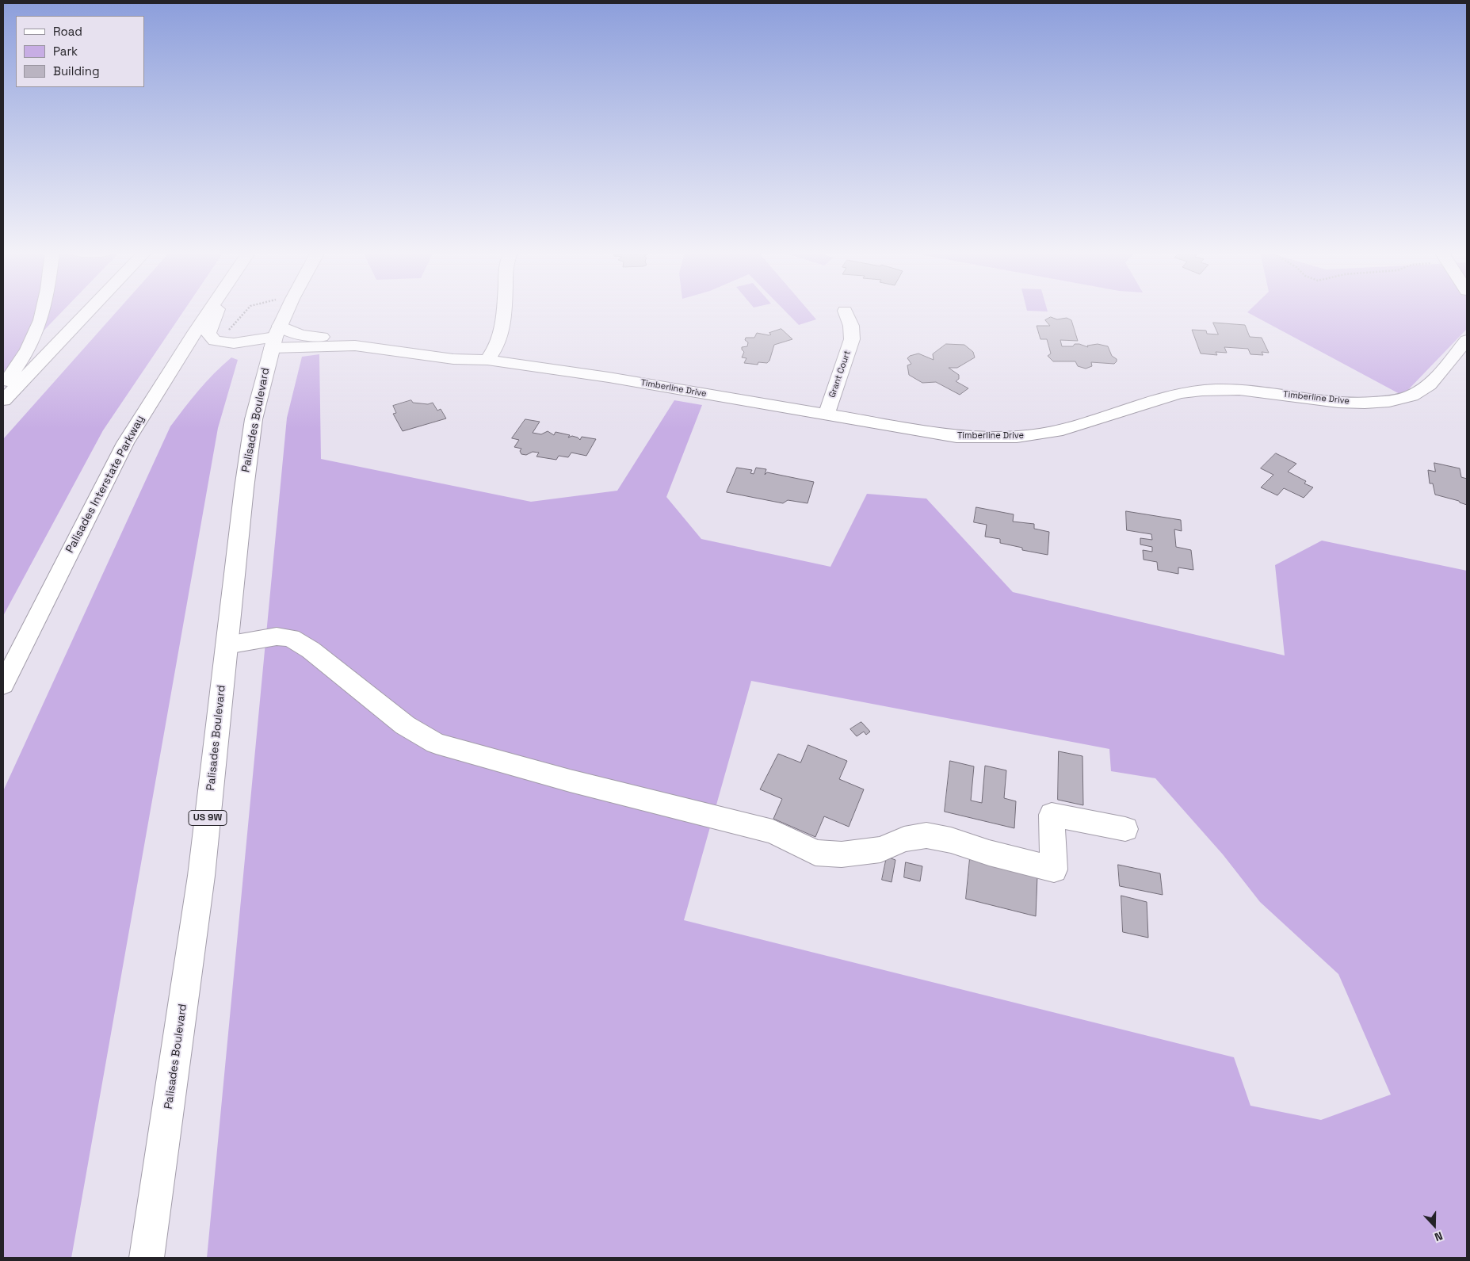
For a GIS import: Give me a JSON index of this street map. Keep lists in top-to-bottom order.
{
  "streets": {
    "main road": [
      "Grant Court",
      "Timberline Drive",
      "Palisades Boulevard",
      "Palisades Interstate Parkway",
      "US 9W"
    ]
  },
  "crossings": [
    ["Grant Court", "Timberline Drive"],
    ["Timberline Drive", "Palisades Boulevard"]
  ],
  "legend": ["Road", "Park", "Building"],
  "north": "bottom"
}
